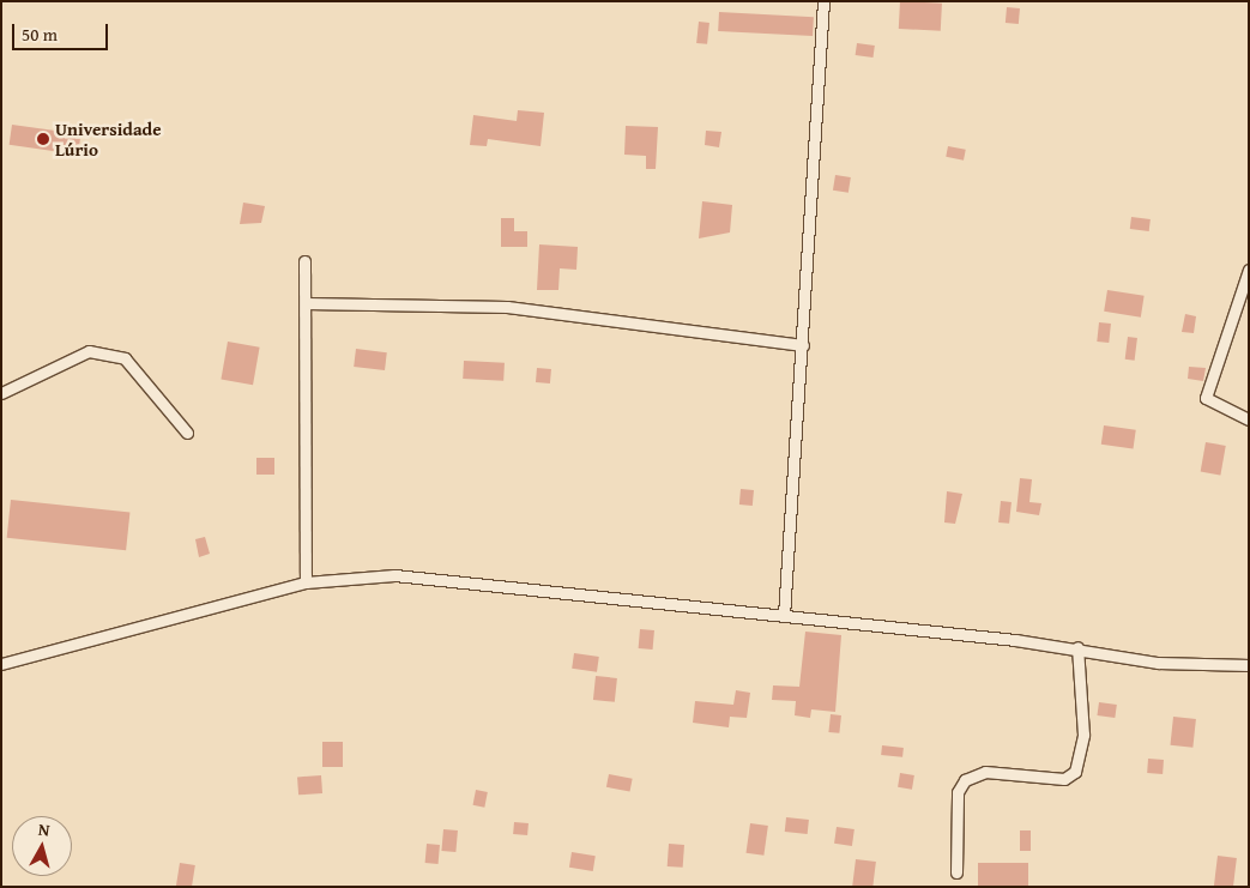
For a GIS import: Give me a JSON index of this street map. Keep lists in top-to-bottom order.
{
  "places": ["Universidade Lúrio"],
  "scale_bar": "50 m",
  "north": "top"
}
